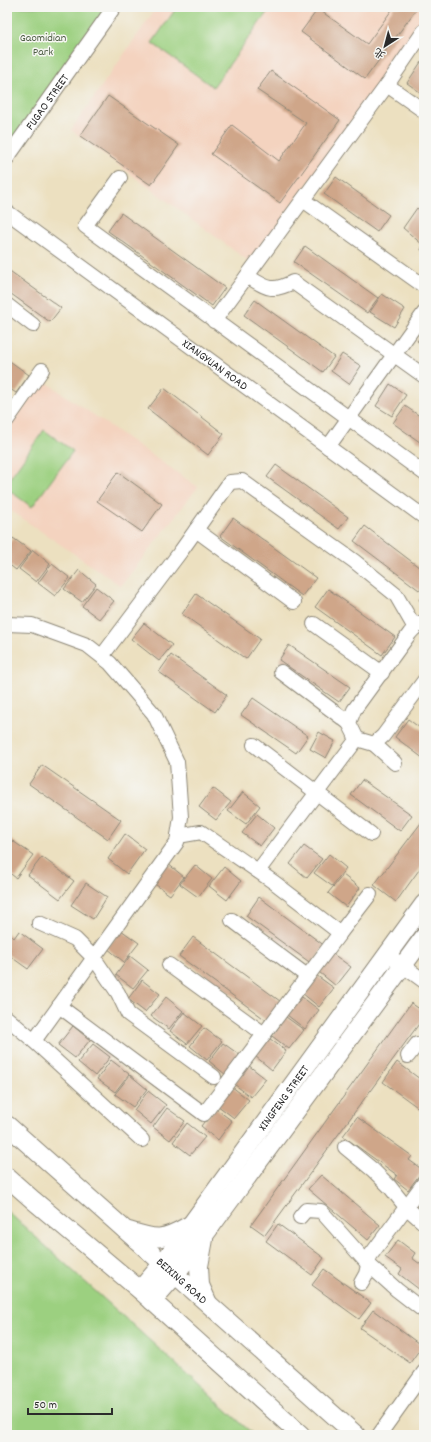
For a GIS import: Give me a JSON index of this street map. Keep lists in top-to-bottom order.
{
  "streets": {
    "main road": ["XINGFENG STREET", "BEIXING ROAD"],
    "street": ["FUGAO STREET", "XIANGYUAN ROAD"]
  },
  "crossings": [
    ["XINGFENG STREET", "BEIXING ROAD"]
  ],
  "parks": ["Gaomidian Park"],
  "scale_bar": "50 m",
  "north": "bottom left"
}
